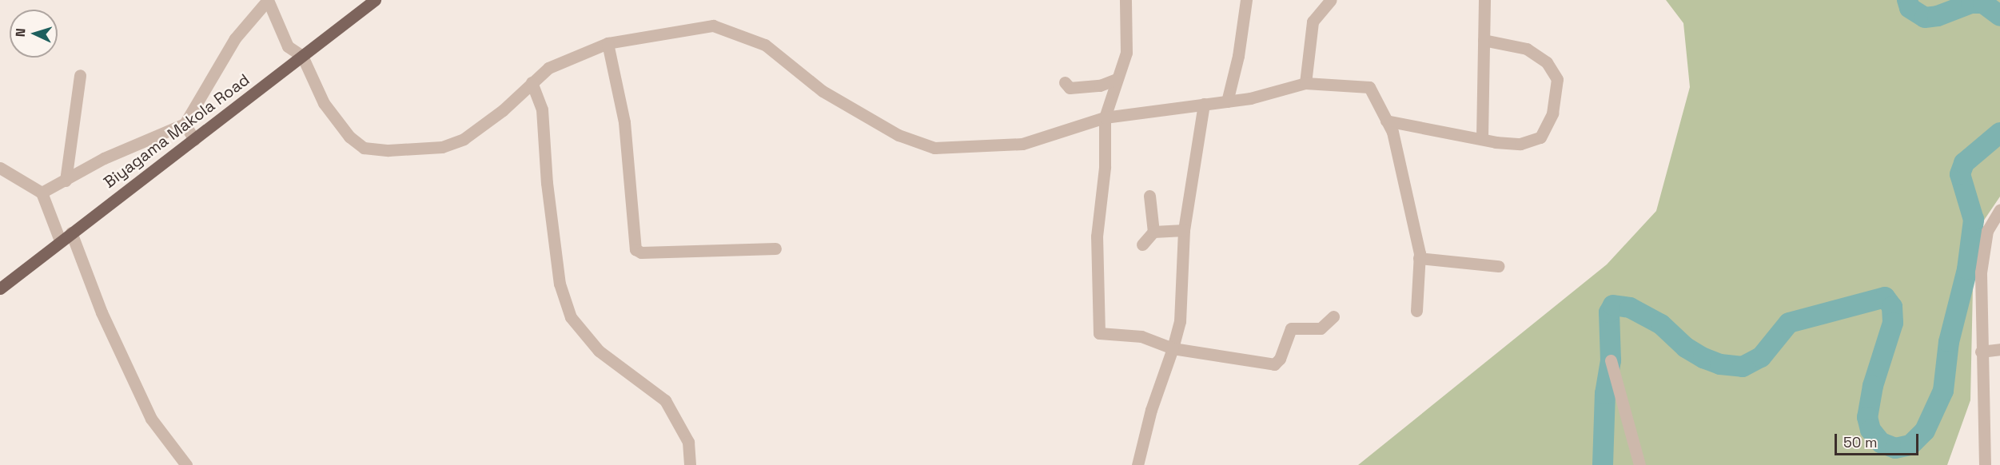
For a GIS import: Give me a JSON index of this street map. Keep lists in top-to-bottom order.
{
  "streets": {
    "main road": ["Biyagama Makola Road"]
  },
  "scale_bar": "50 m",
  "north": "left"
}
